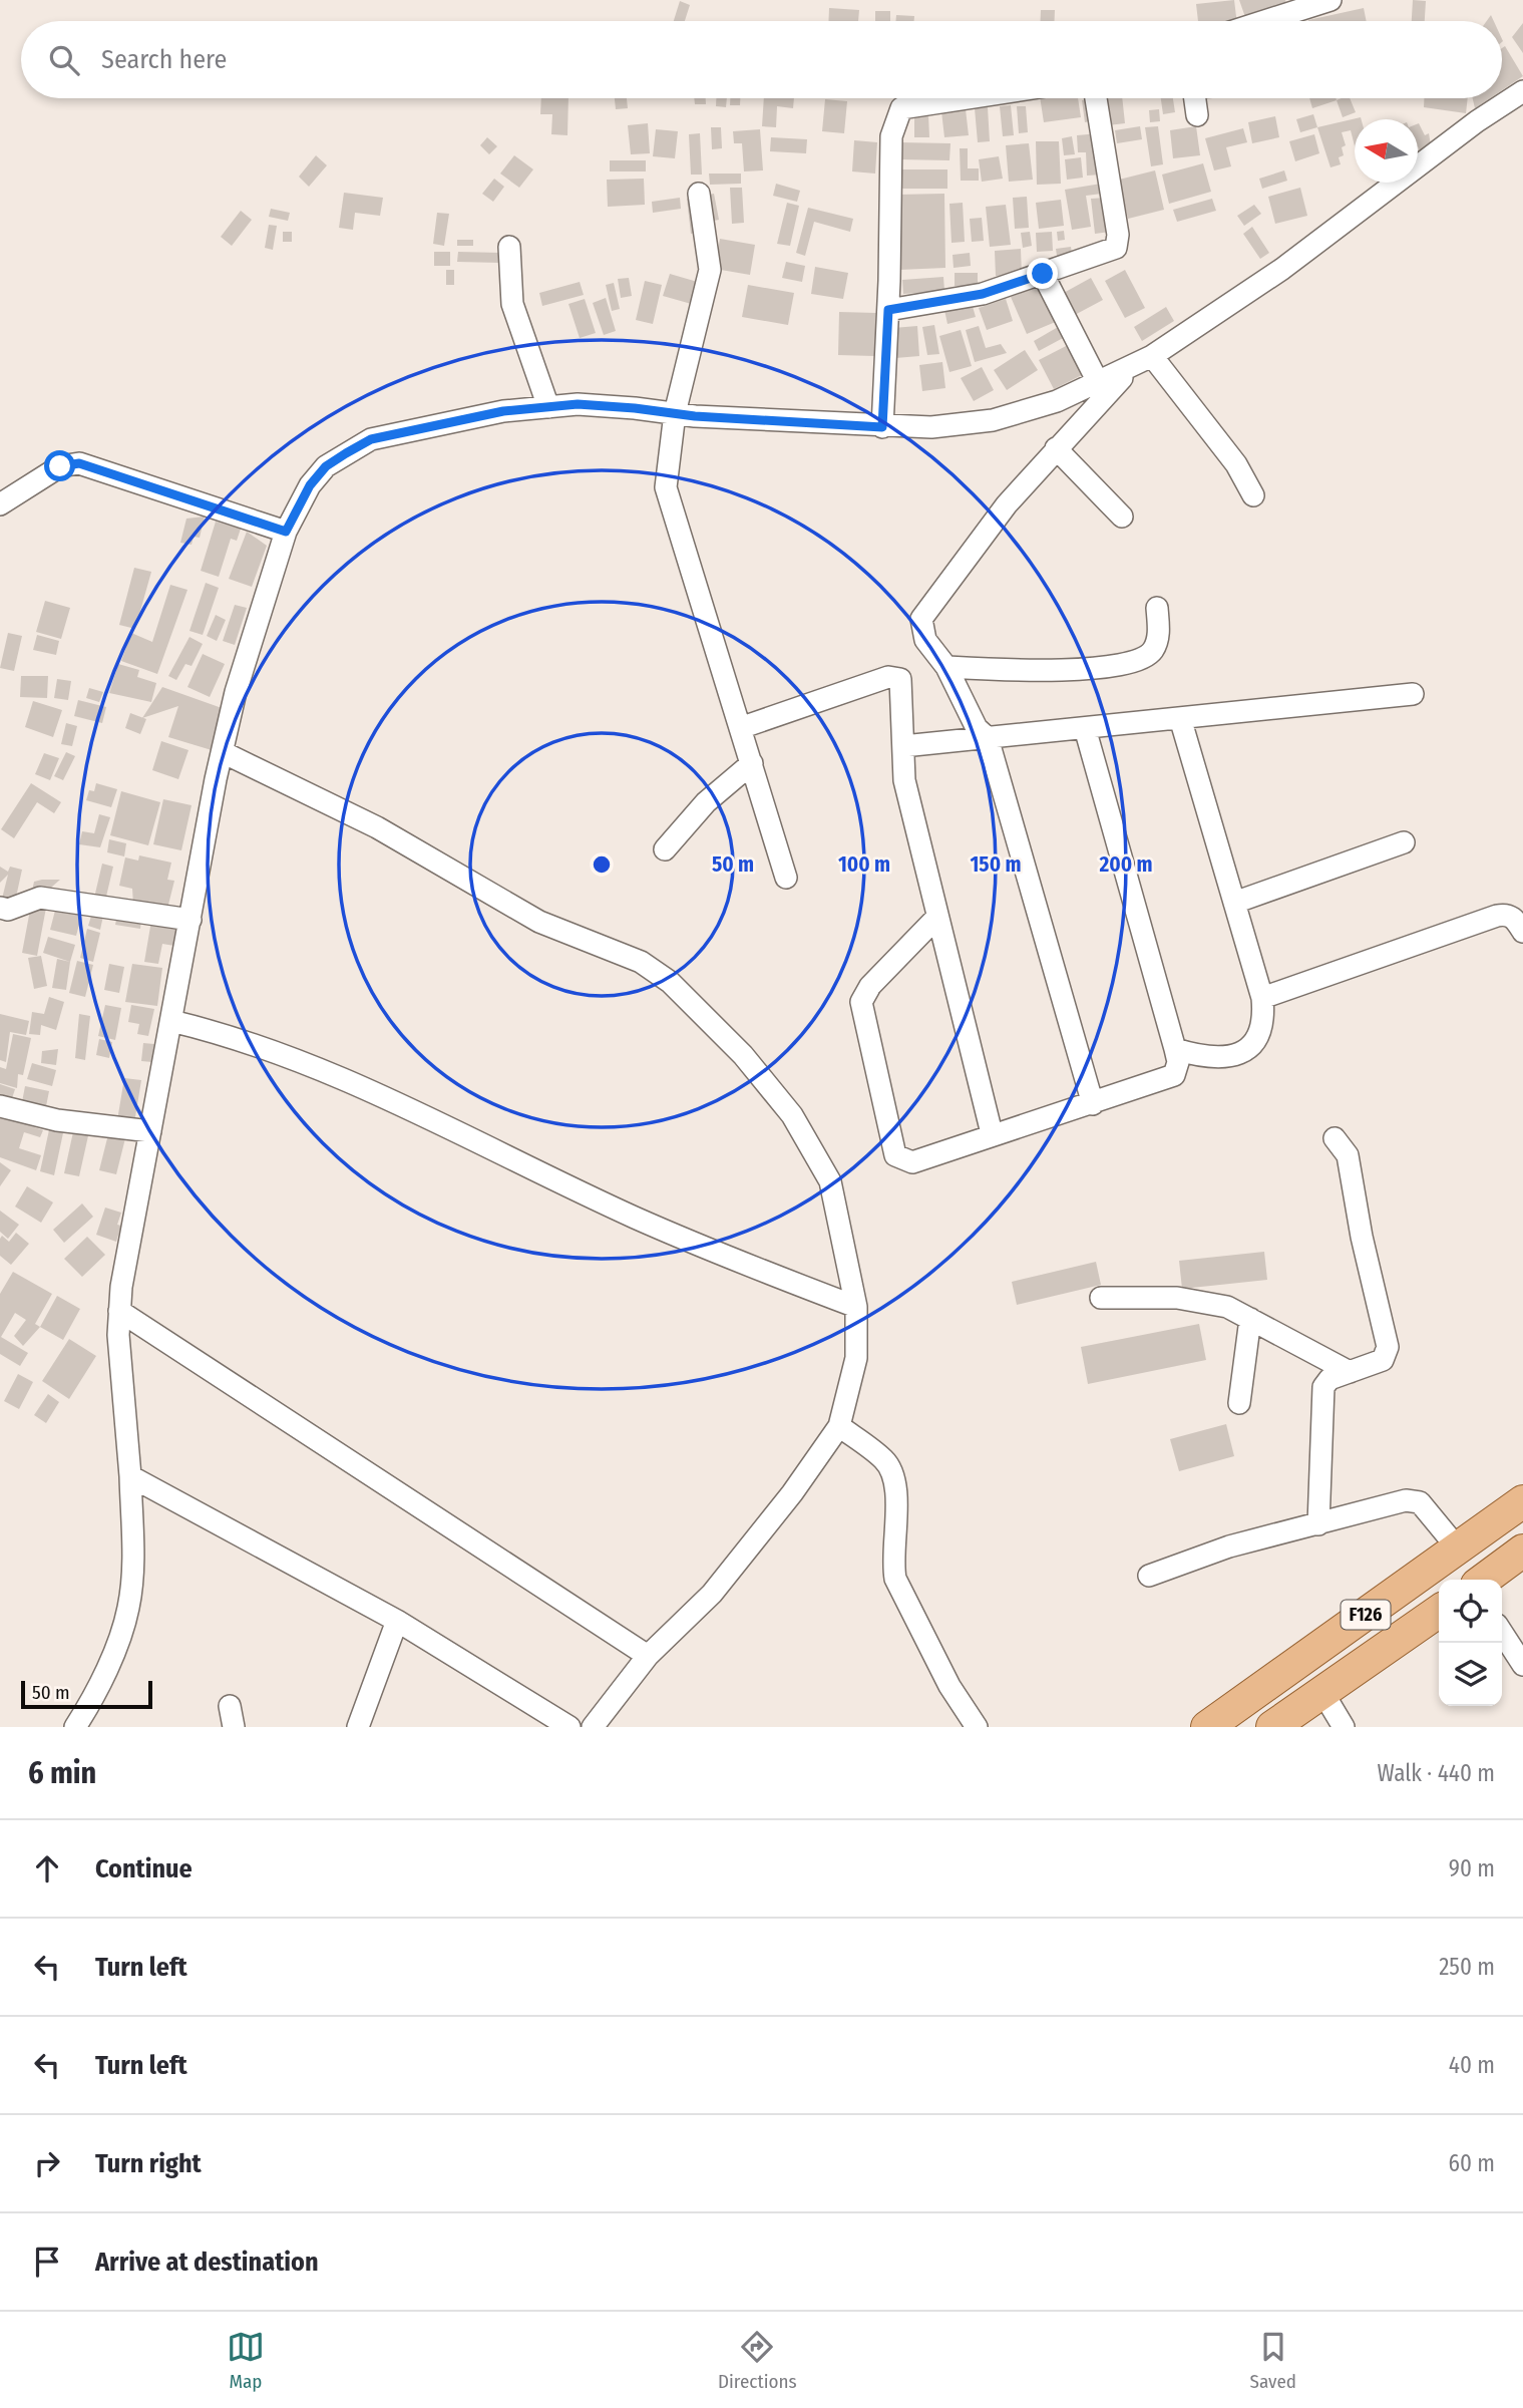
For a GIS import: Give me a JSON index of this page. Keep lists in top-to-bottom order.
{
  "streets": {
    "main road": ["F126"]
  },
  "scale_bar": "50 m",
  "north": "left",
  "page": {
    "search": "Search here",
    "scale": "50 m",
    "heading": ["6 min", "Walk · 440 m"],
    "list": [
      ["Continue", "90 m"],
      ["Turn left", "250 m"],
      ["Turn left", "40 m"],
      ["Turn right", "60 m"],
      "Arrive at destination"
    ],
    "nav": ["Map", "Directions", "Saved"]
  },
  "rings": [
    "50 m",
    "100 m",
    "150 m",
    "200 m"
  ]
}
